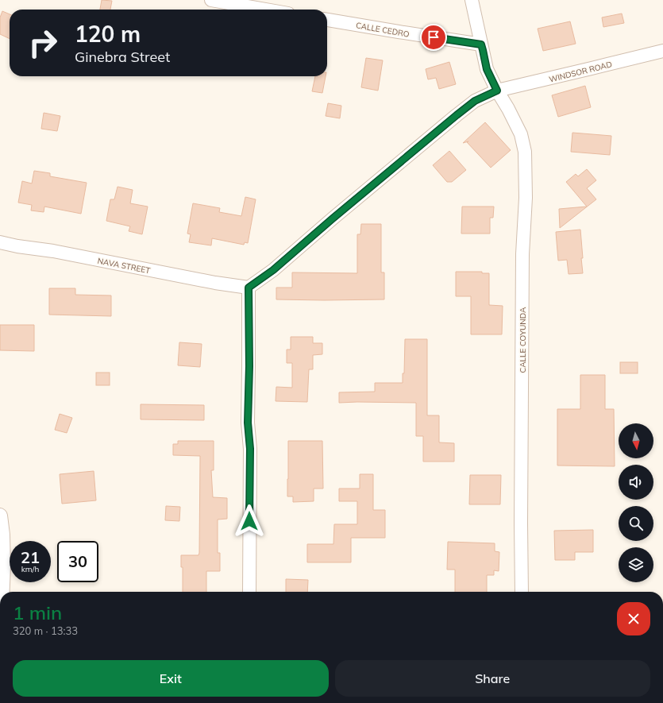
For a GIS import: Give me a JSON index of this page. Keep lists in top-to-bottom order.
{
  "streets": {
    "street": [
      "CALLE CEDRO",
      "WINDSOR ROAD",
      "NAVA STREET",
      "CALLE COYUNDA"
    ]
  },
  "crossings": [
    ["CALLE CEDRO", "CALLE COYUNDA"],
    ["WINDSOR ROAD", "NAVA STREET"],
    ["WINDSOR ROAD", "CALLE COYUNDA"]
  ],
  "north": "bottom",
  "page": {
    "turn": ["120 m", "Ginebra Street"],
    "speed": "21 km/h",
    "limit": "30",
    "heading": ["1 min", "320 m · 13:33"],
    "buttons": ["Exit", "Share"]
  }
}
